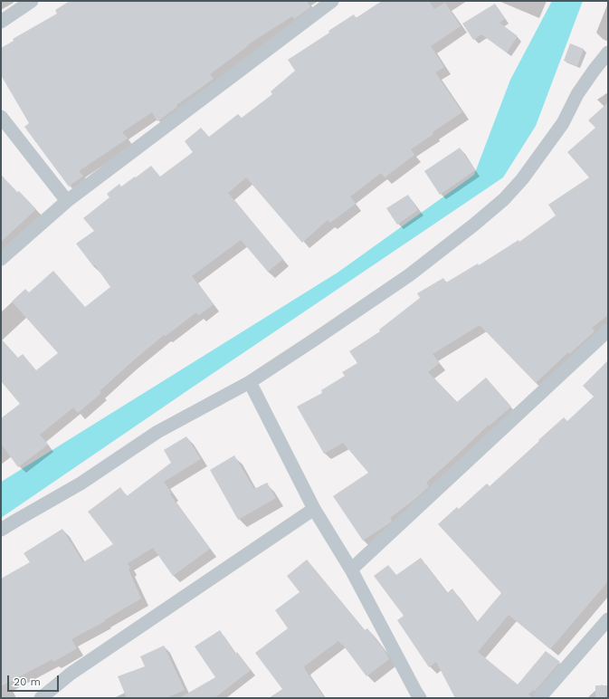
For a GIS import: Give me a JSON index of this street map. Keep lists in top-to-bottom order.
{
  "scale_bar": "20 m"
}
